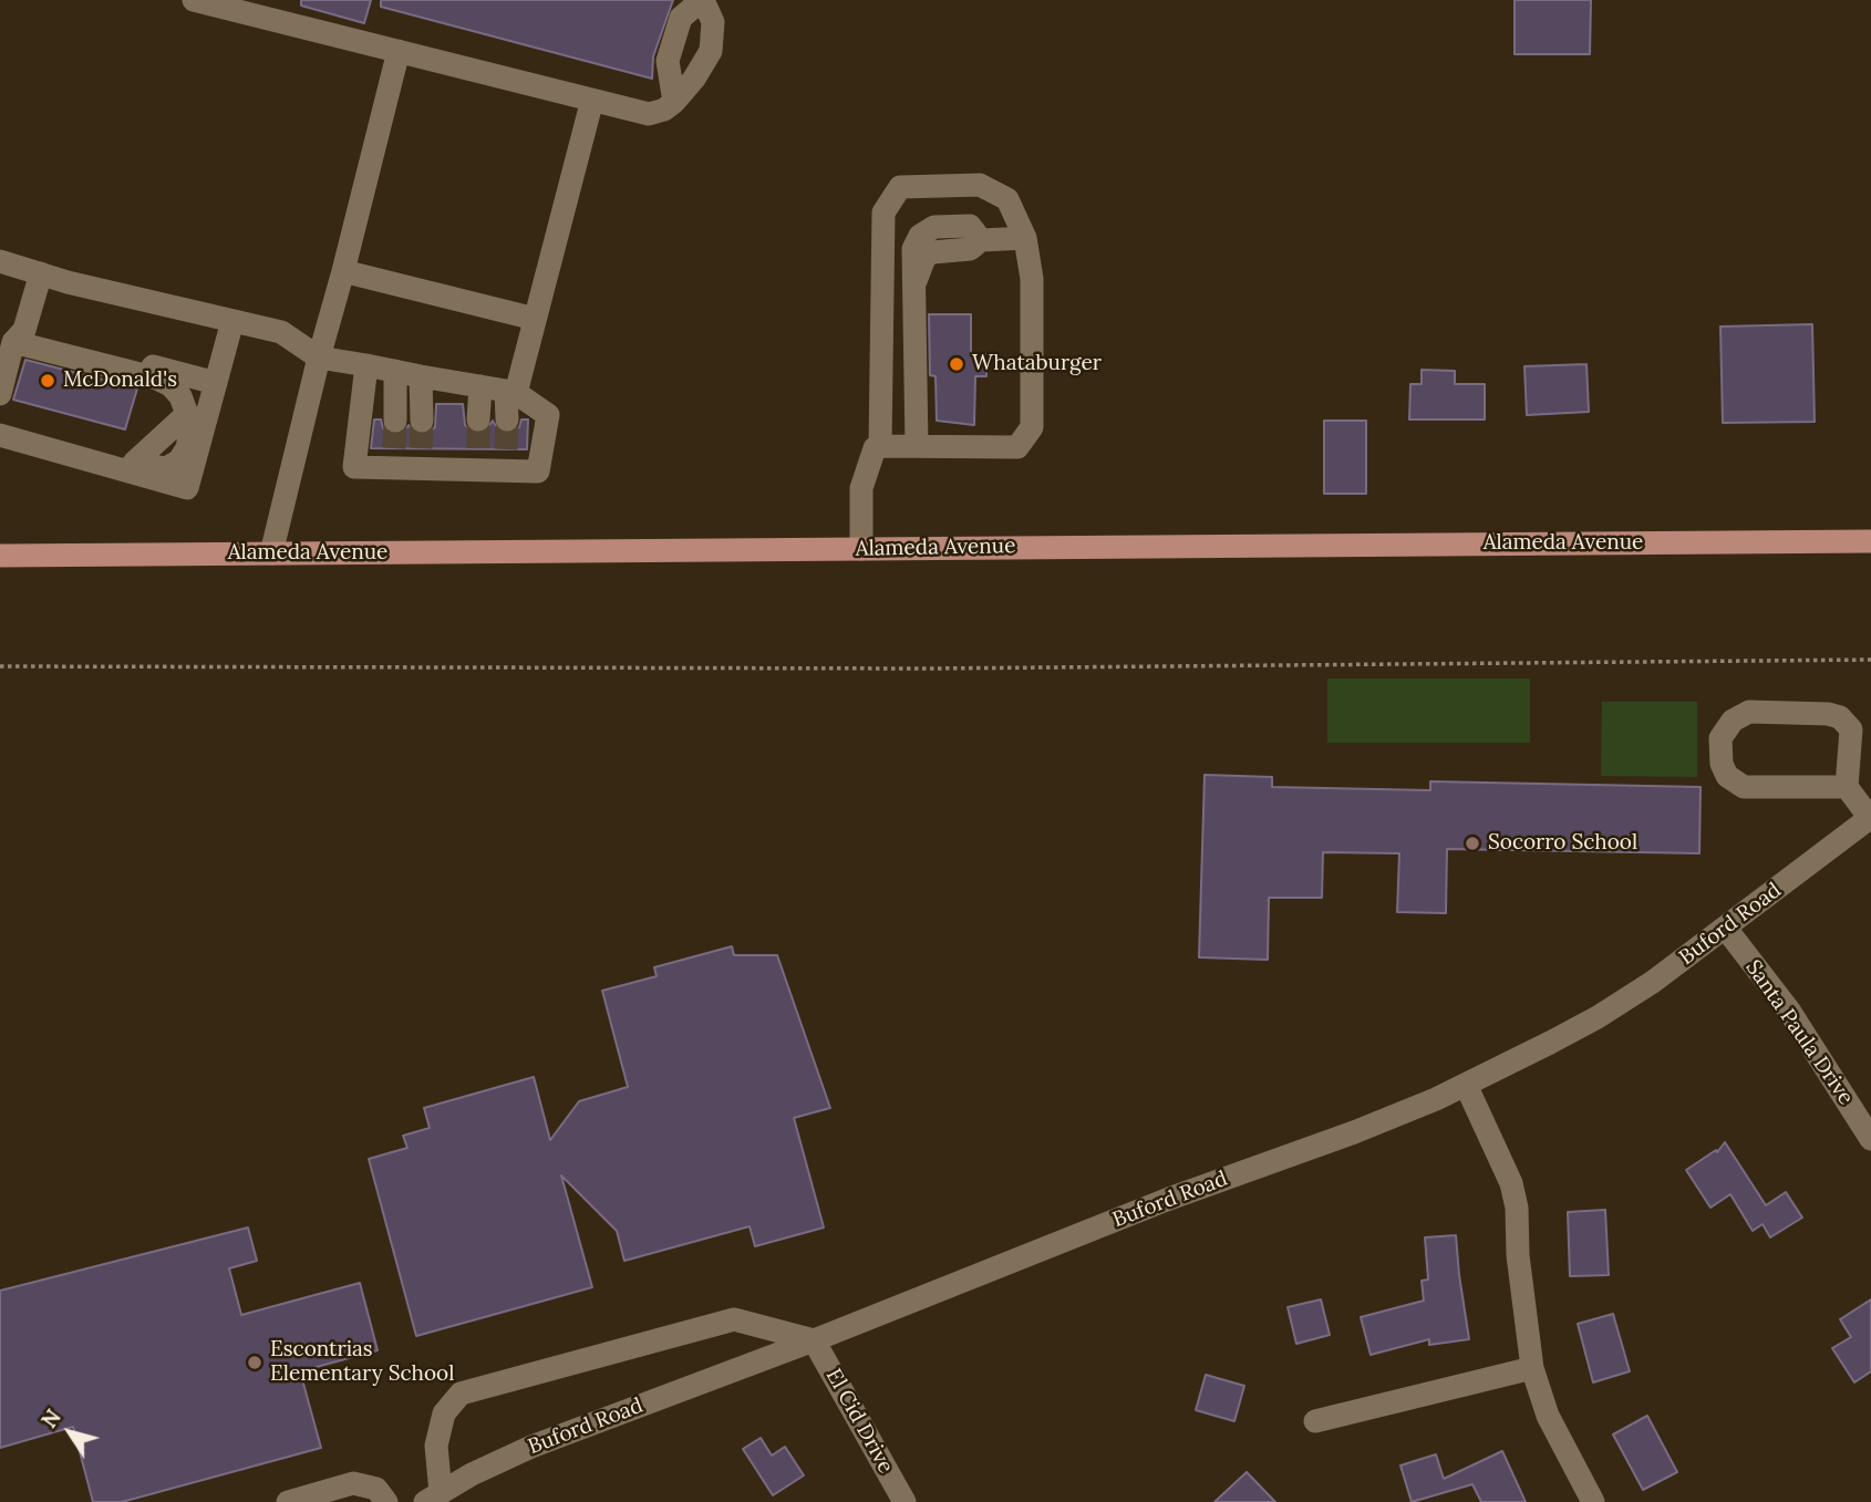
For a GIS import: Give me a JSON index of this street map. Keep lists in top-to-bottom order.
{
  "streets": {
    "main road": ["Alameda Avenue"],
    "street": ["Buford Road", "Santa Paula Drive", "El Cid Drive"]
  },
  "crossings": [
    ["Buford Road", "Santa Paula Drive"],
    ["Buford Road", "El Cid Drive"]
  ],
  "places": [
    "Whataburger",
    "McDonald's",
    "Socorro School",
    "Escontrias Elementary School"
  ],
  "north": "top left"
}
